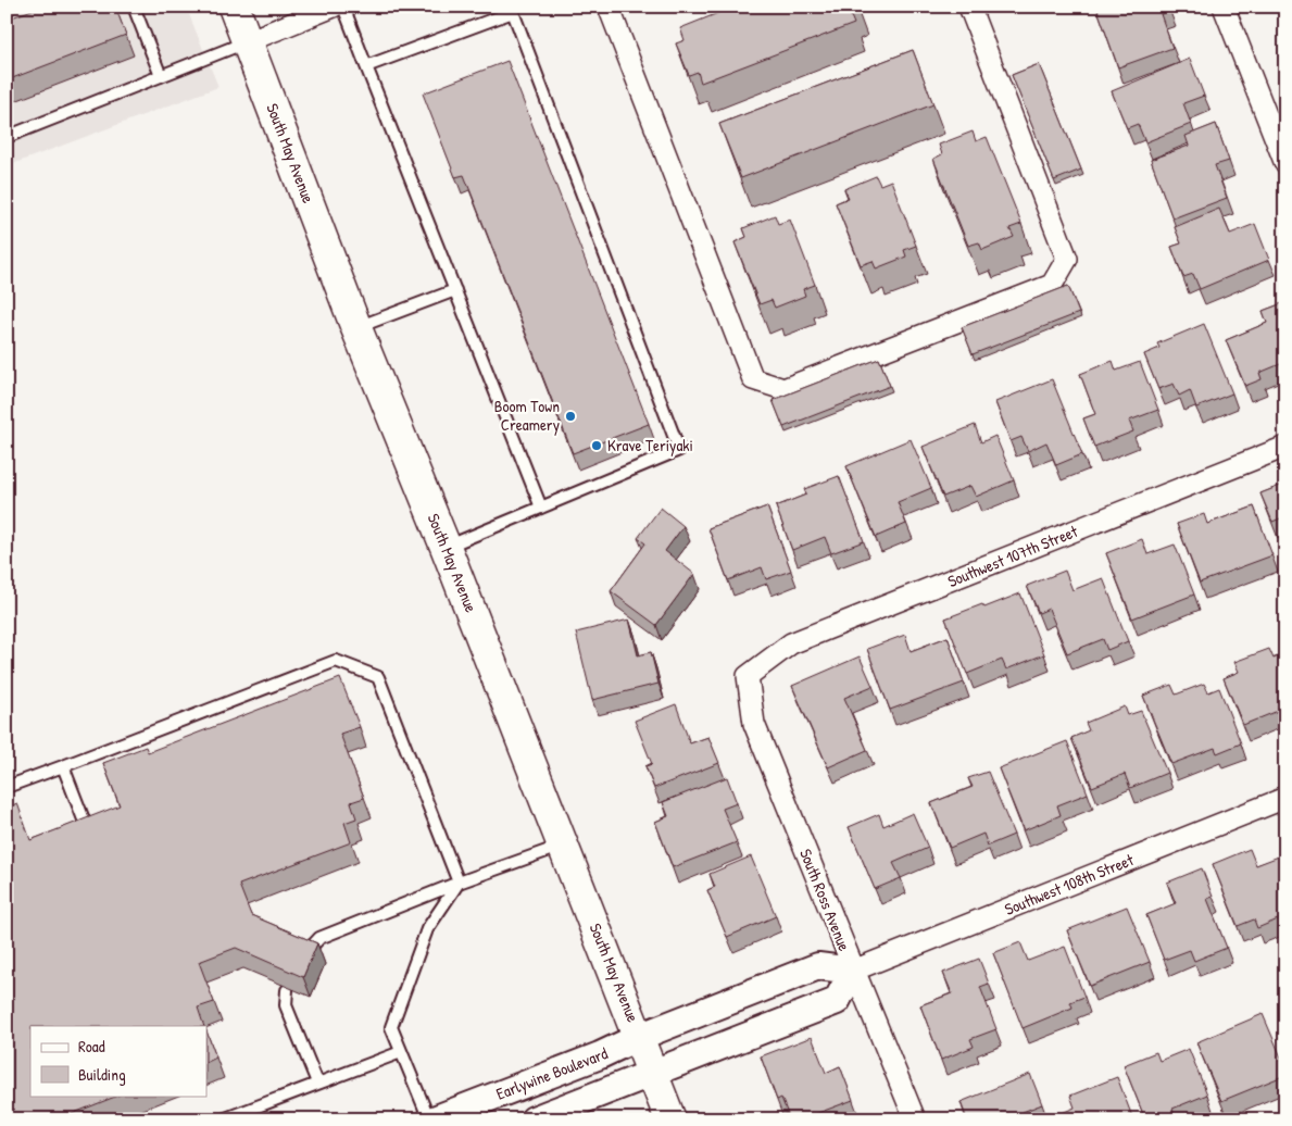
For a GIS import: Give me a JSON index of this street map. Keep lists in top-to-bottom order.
{
  "streets": {
    "main road": ["South May Avenue"],
    "street": [
      "Southwest 107th Street",
      "Southwest 108th Street",
      "South Ross Avenue",
      "Earlywine Boulevard"
    ]
  },
  "crossings": [
    ["South May Avenue", "Earlywine Boulevard"],
    ["Southwest 107th Street", "South Ross Avenue"],
    ["Southwest 108th Street", "South Ross Avenue"]
  ],
  "places": ["Boom Town Creamery", "Krave Teriyaki"],
  "legend": ["Road", "Building"]
}
